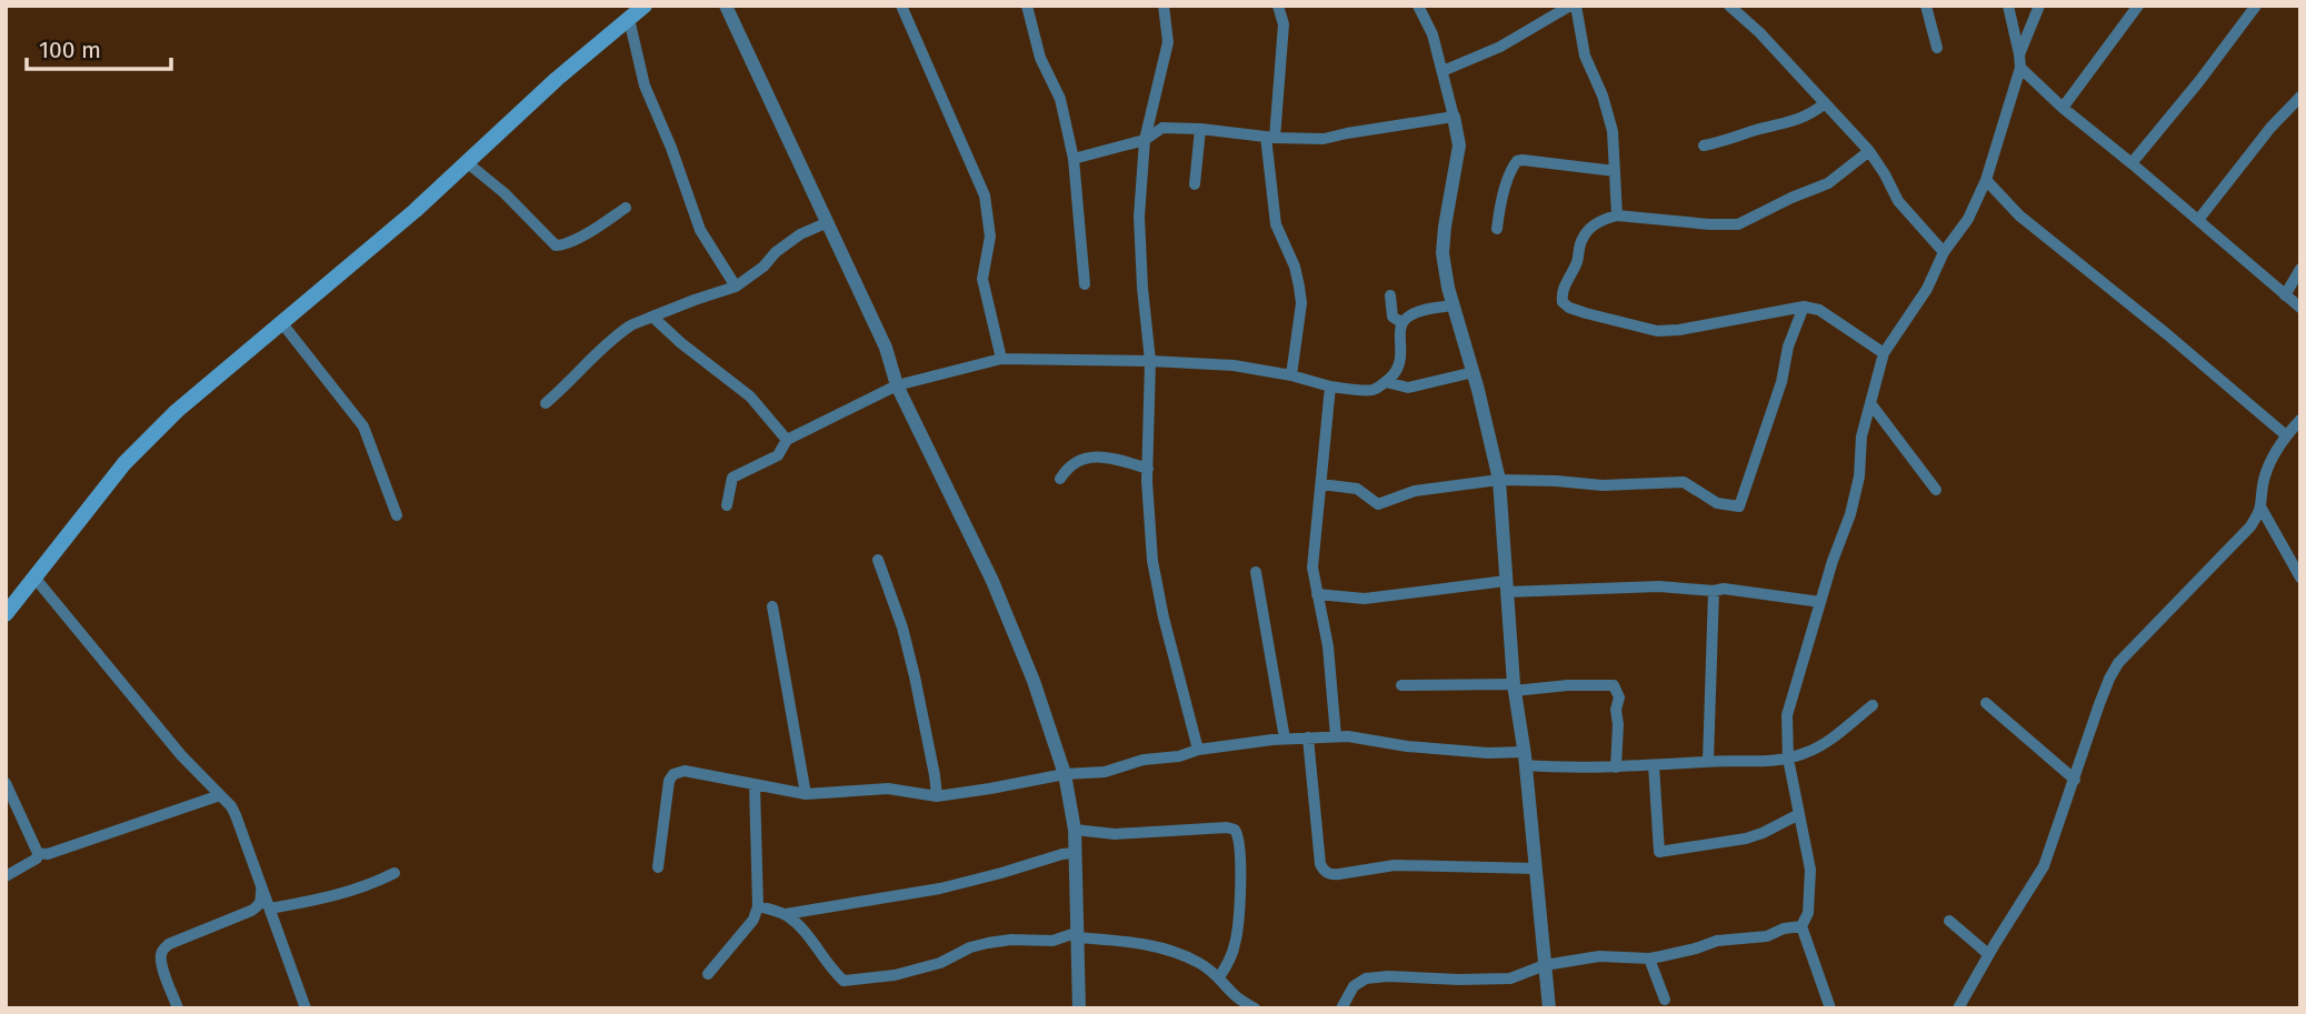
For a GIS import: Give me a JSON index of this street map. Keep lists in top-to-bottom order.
{
  "scale_bar": "100 m"
}
